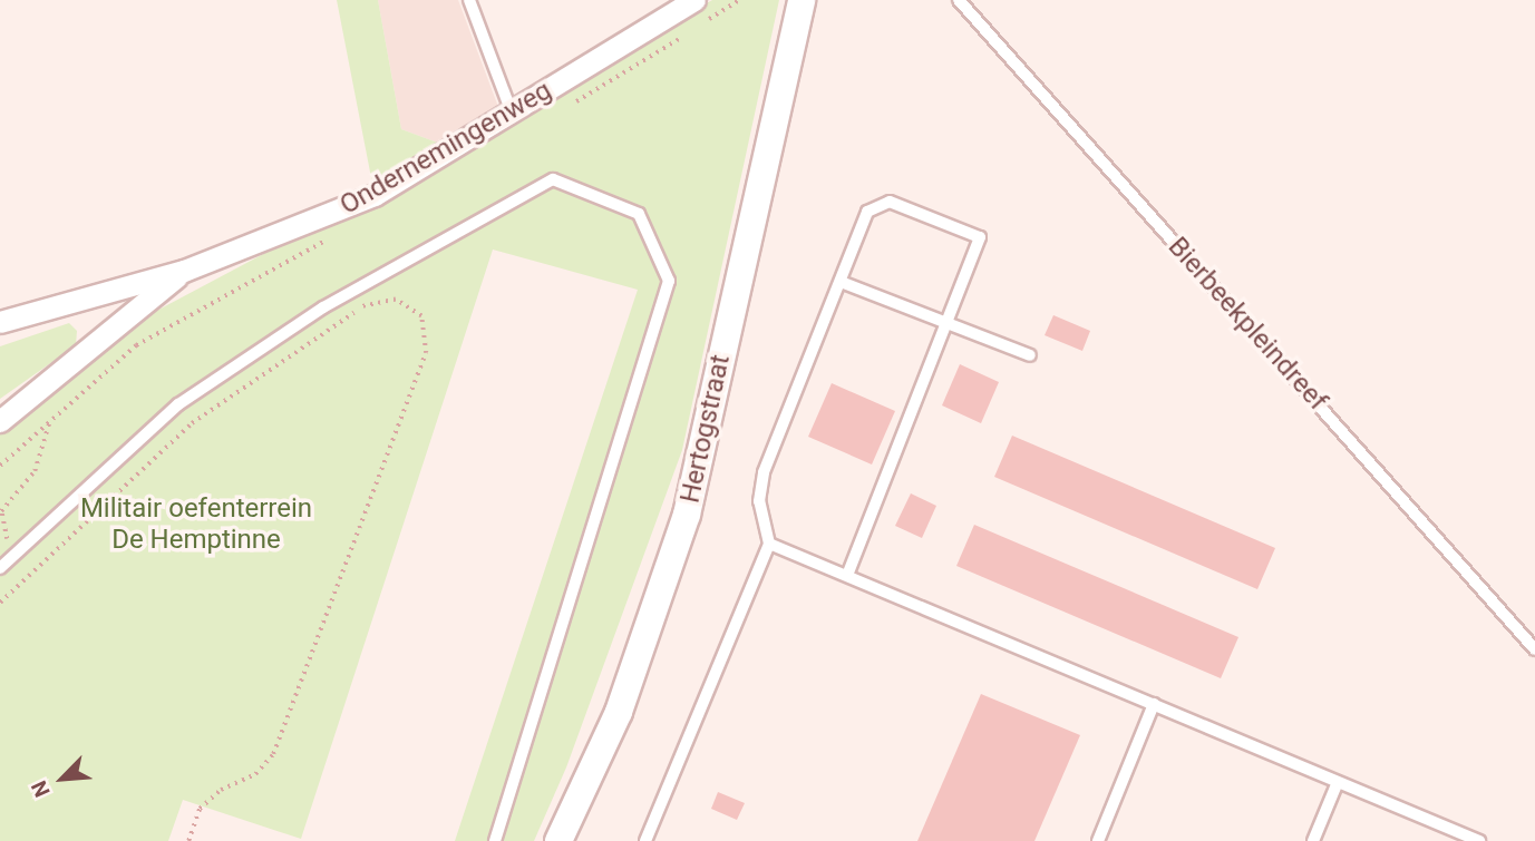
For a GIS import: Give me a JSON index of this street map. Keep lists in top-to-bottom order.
{
  "streets": {
    "street": ["Ondernemingenweg", "Hertogstraat"],
    "lane": ["Bierbeekpleindreef"]
  },
  "parks": ["Militair oefenterrein De Hemptinne"],
  "north": "bottom left"
}
